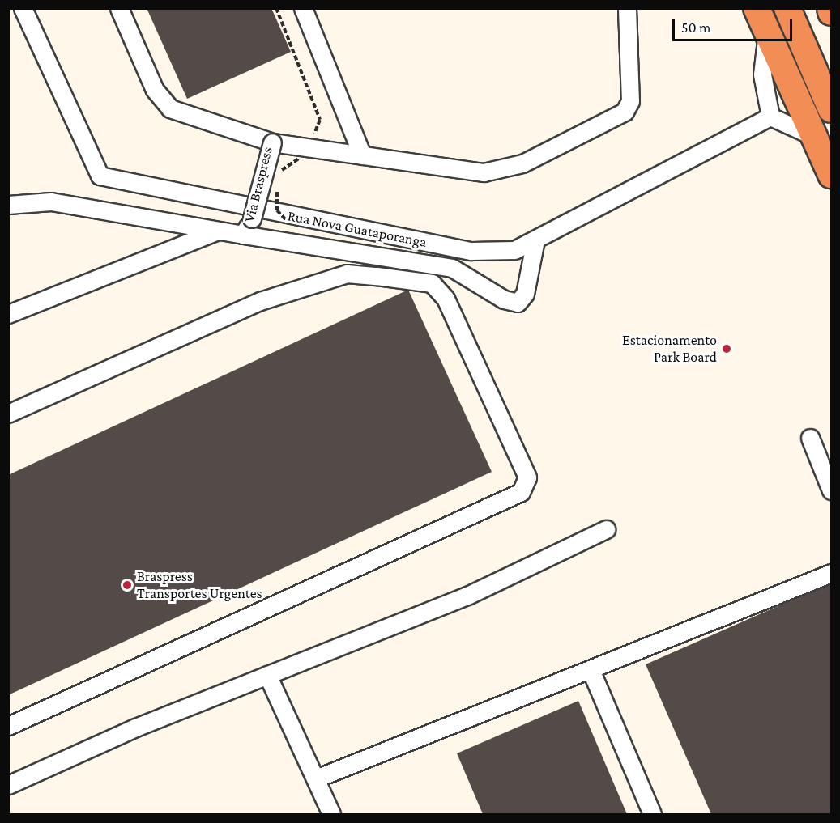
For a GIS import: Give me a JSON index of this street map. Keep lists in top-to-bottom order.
{
  "streets": {
    "street": ["Via Braspress", "Rua Nova Guataporanga"]
  },
  "places": ["Estacionamento Park Board", "Braspress Transportes Urgentes"],
  "scale_bar": "50 m"
}
